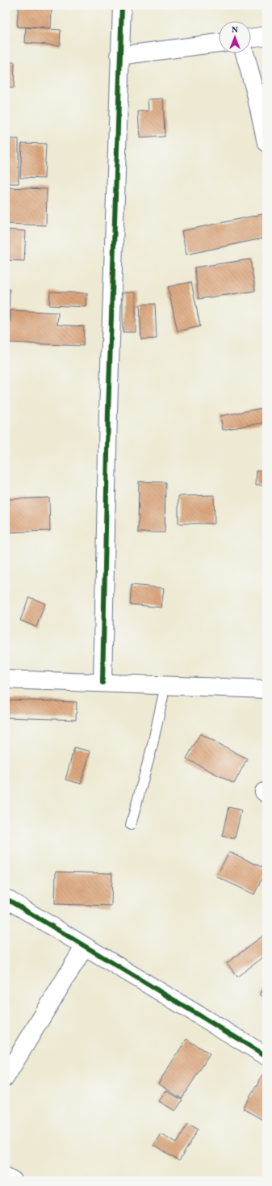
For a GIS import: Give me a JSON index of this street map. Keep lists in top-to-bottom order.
{
  "north": "top"
}
